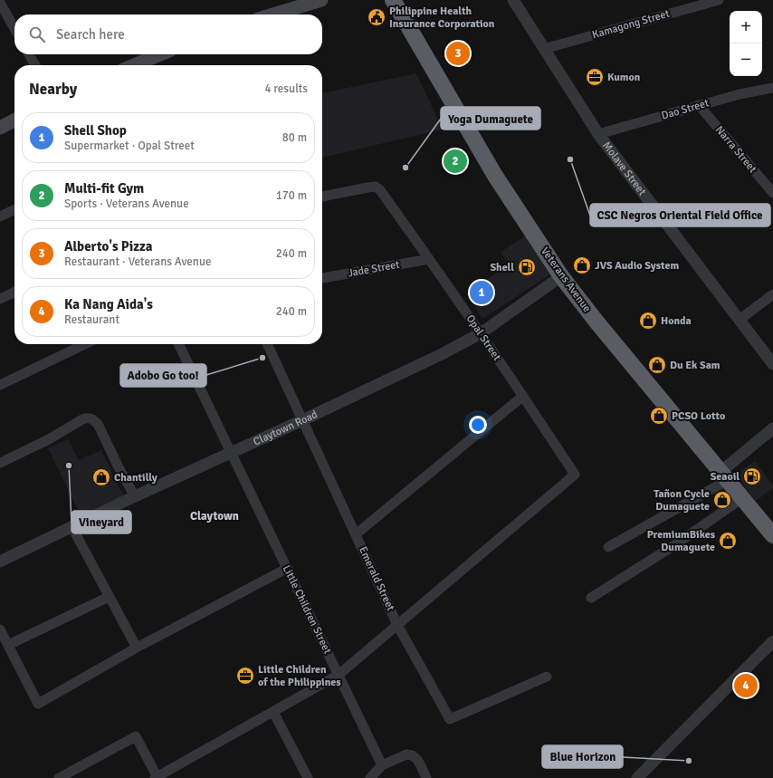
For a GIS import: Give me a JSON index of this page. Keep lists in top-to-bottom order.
{
  "streets": {
    "highway": ["Veterans Avenue"],
    "street": [
      "Kamagong Street",
      "Dao Street",
      "Narra Street",
      "Molave Street",
      "Jade Street",
      "Opal Street",
      "Claytown Road",
      "Emerald Street",
      "Little Children Street"
    ]
  },
  "crossings": [
    ["Kamagong Street", "Molave Street"],
    ["Dao Street", "Narra Street"],
    ["Dao Street", "Molave Street"],
    ["Jade Street", "Opal Street"],
    ["Veterans Avenue", "Claytown Road"],
    ["Opal Street", "Claytown Road"],
    ["Opal Street", "Emerald Street"],
    ["Claytown Road", "Emerald Street"],
    ["Claytown Road", "Little Children Street"]
  ],
  "districts": ["Claytown"],
  "places": {
    "public building": ["Philippine Health Insurance Corporation"],
    "office": ["Kumon", "Little Children of the Philippines"],
    "other": [
      "CSC Negros Oriental Field Office",
      "Yoga Dumaguete",
      "Adobo Go too!",
      "Vineyard",
      "Blue Horizon"
    ],
    "shop": [
      "JVS Audio System",
      "Honda",
      "Du Ek Sam",
      "PCSO Lotto",
      "Chantilly",
      "Tañon Cycle Dumaguete",
      "PremiumBikes Dumaguete"
    ],
    "fuel station": ["Shell", "Seaoil"]
  },
  "page": {
    "map_buttons": ["+", "−"],
    "search": "Search here",
    "pins": [
      "3",
      "2",
      "1",
      "4"
    ],
    "heading": ["Nearby", "4 results"],
    "list": [
      {
        "mark": "1",
        "name": "Shell Shop",
        "note": "Supermarket · Opal Street",
        "value": "80 m"
      },
      {
        "mark": "2",
        "name": "Multi-fit Gym",
        "note": "Sports · Veterans Avenue",
        "value": "170 m"
      },
      {
        "mark": "3",
        "name": "Alberto's Pizza",
        "note": "Restaurant · Veterans Avenue",
        "value": "240 m"
      },
      {
        "mark": "4",
        "name": "Ka Nang Aida's",
        "note": "Restaurant",
        "value": "240 m"
      }
    ]
  }
}
